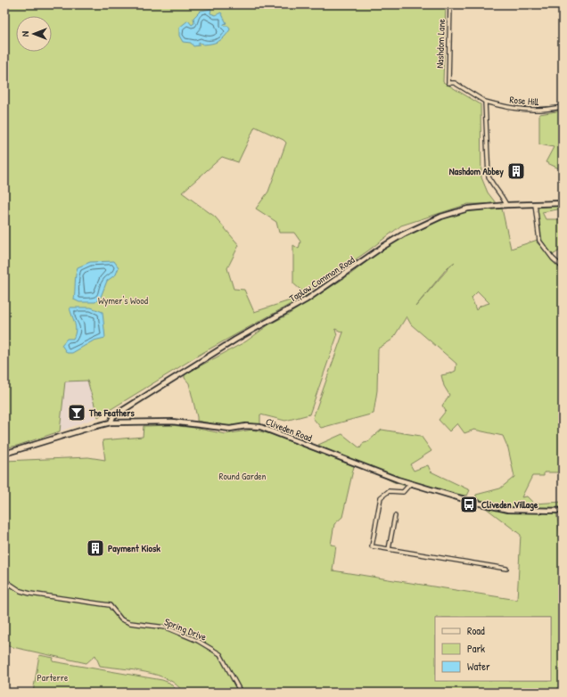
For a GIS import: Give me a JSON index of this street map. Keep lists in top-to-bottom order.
{
  "streets": {
    "street": [
      "Nashdom Lane",
      "Rose Hill",
      "Taplow Common Road",
      "Cliveden Road",
      "Spring Drive"
    ]
  },
  "crossings": [
    ["Nashdom Lane", "Rose Hill"],
    ["Taplow Common Road", "Cliveden Road"]
  ],
  "parks": ["Wymer's Wood", "Round Garden", "Parterre"],
  "places": {
    "building": ["Nashdom Abbey", "Payment Kiosk"],
    "bar": ["The Feathers"],
    "bus stop": ["Cliveden Village"]
  },
  "legend": ["Road", "Park", "Water"],
  "north": "left"
}
